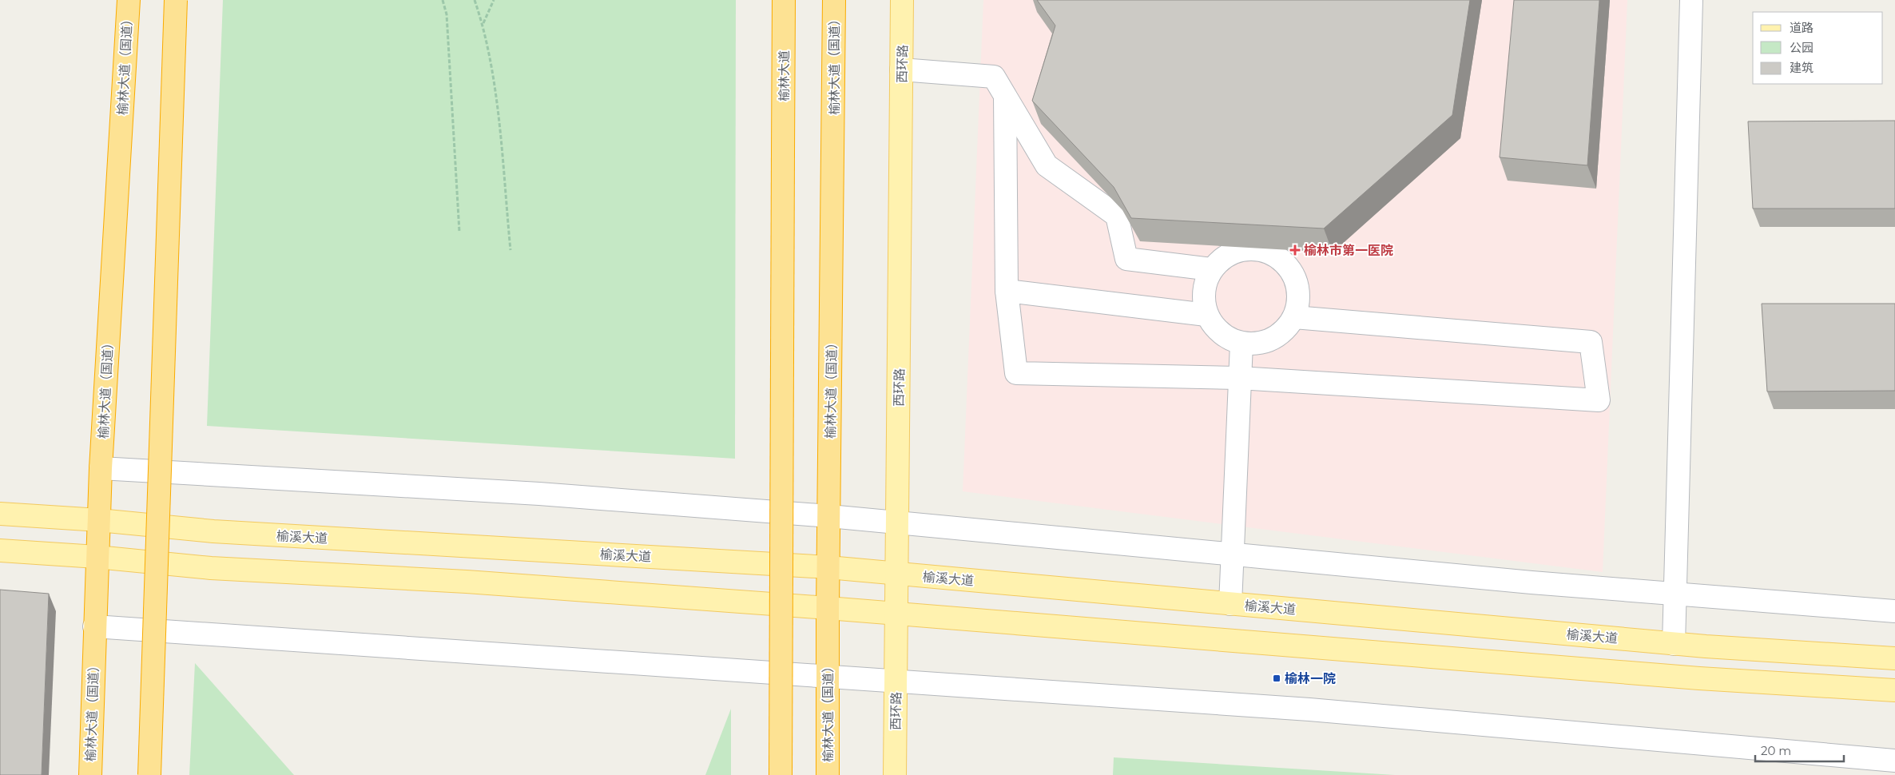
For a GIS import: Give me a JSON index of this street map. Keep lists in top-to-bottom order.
{
  "streets": {
    "highway": ["榆林大道（国道）", "榆林大道"],
    "main road": ["西环路", "榆溪大道"]
  },
  "crossings": [
    ["榆林大道（国道）", "榆溪大道"],
    ["西环路", "榆溪大道"]
  ],
  "places": {
    "health": ["榆林市第一医院"],
    "transit": ["榆林一院"]
  },
  "legend": ["道路", "公园", "建筑"],
  "scale_bar": "20 m"
}
